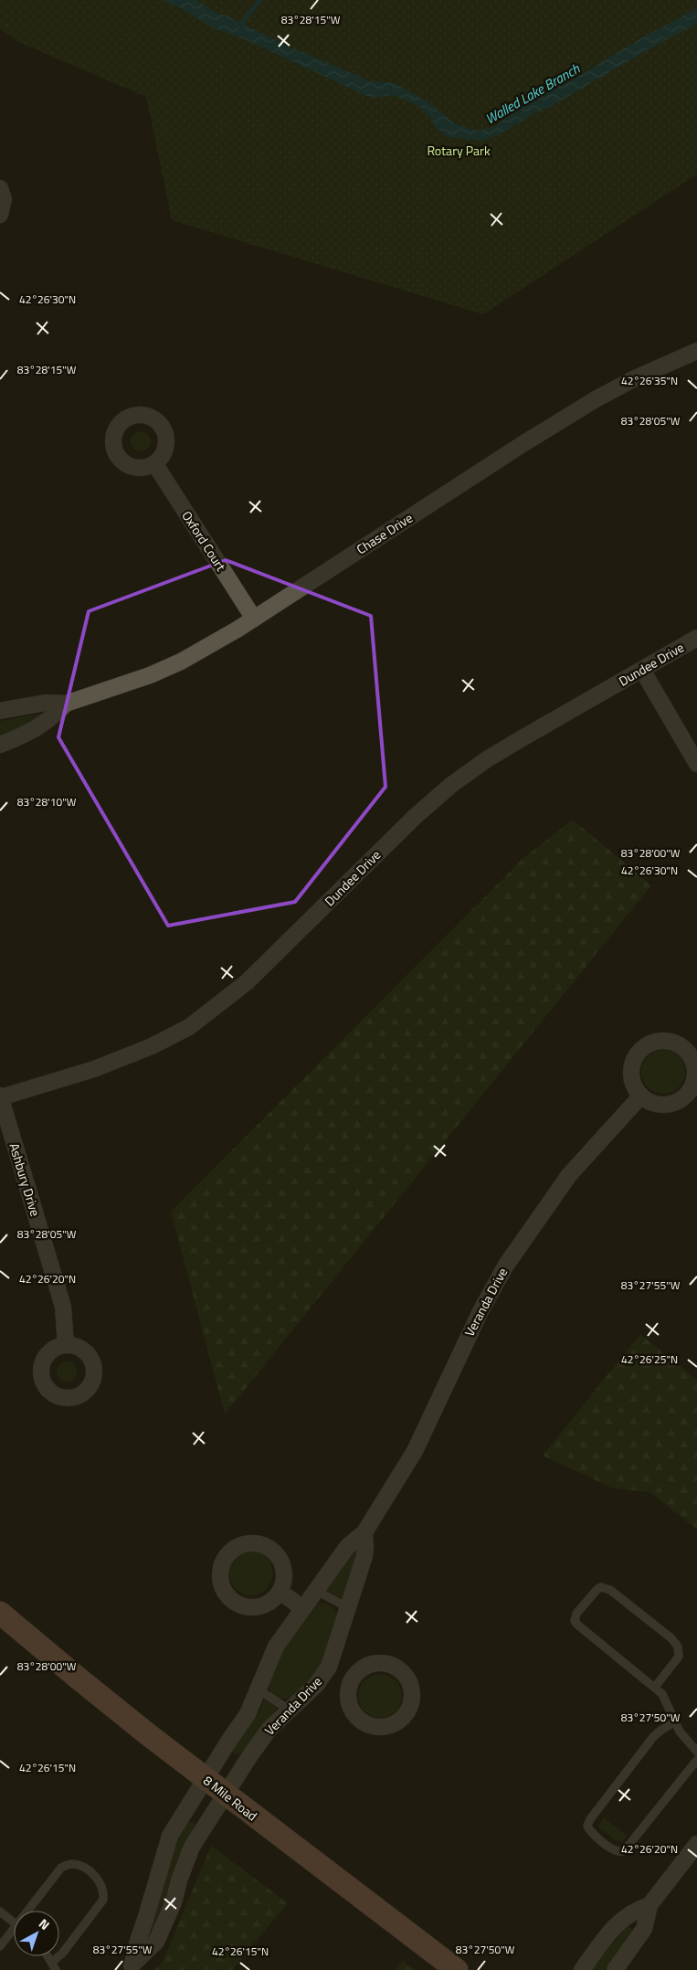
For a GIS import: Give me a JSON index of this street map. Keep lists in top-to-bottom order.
{
  "streets": {
    "main road": ["8 Mile Road"],
    "street": [
      "Chase Drive",
      "Oxford Court",
      "Dundee Drive",
      "Ashbury Drive",
      "Veranda Drive"
    ]
  },
  "crossings": [
    ["Chase Drive", "Oxford Court"],
    ["Dundee Drive", "Ashbury Drive"],
    ["Veranda Drive", "8 Mile Road"]
  ],
  "water": ["Walled Lake Branch"],
  "parks": ["Rotary Park"],
  "north": "top right",
  "coordinates": [
    "83°28'15\"W",
    "42°26'30\"N",
    "42°26'35\"N",
    "83°28'05\"W",
    "83°28'10\"W",
    "83°28'00\"W",
    "42°26'20\"N",
    "83°27'55\"W",
    "42°26'25\"N",
    "83°27'50\"W",
    "42°26'15\"N"
  ]
}
